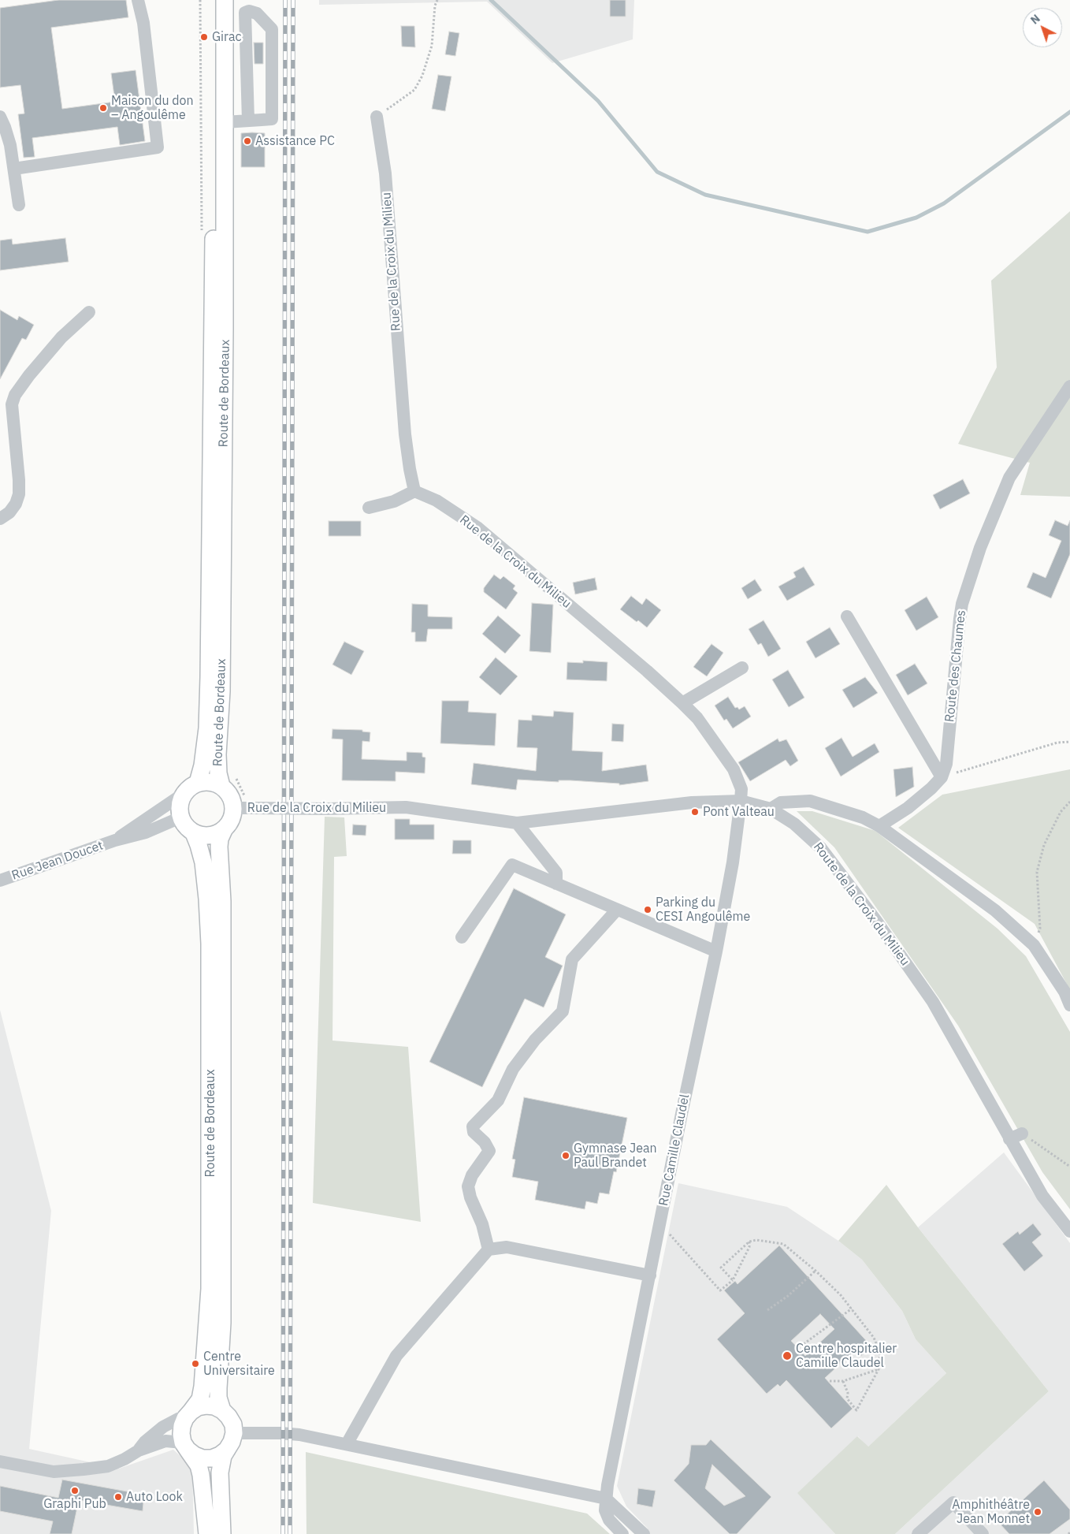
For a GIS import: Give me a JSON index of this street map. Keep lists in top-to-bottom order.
{
  "streets": {
    "main road": ["Route de Bordeaux"],
    "street": [
      "Rue de la Croix du Milieu",
      "Route des Chaumes",
      "Rue Jean Doucet",
      "Route de la Croix du Milieu",
      "Rue Camille Claudel"
    ]
  },
  "crossings": [
    ["Rue de la Croix du Milieu", "Route de Bordeaux"],
    ["Rue de la Croix du Milieu", "Rue Jean Doucet"],
    ["Rue de la Croix du Milieu", "Route de la Croix du Milieu"],
    ["Rue de la Croix du Milieu", "Rue Camille Claudel"],
    ["Route de Bordeaux", "Rue Jean Doucet"],
    ["Route de la Croix du Milieu", "Rue Camille Claudel"]
  ],
  "places": [
    "Girac",
    "Maison du don – Angoulême",
    "Assistance PC",
    "Pont Valteau",
    "Parking du CESI Angoulême",
    "Gymnase Jean Paul Brandet",
    "Centre hospitalier Camille Claudel",
    "Centre Universitaire",
    "Graphi Pub",
    "Auto Look",
    "Amphithéâtre Jean Monnet"
  ],
  "north": "top left"
}
